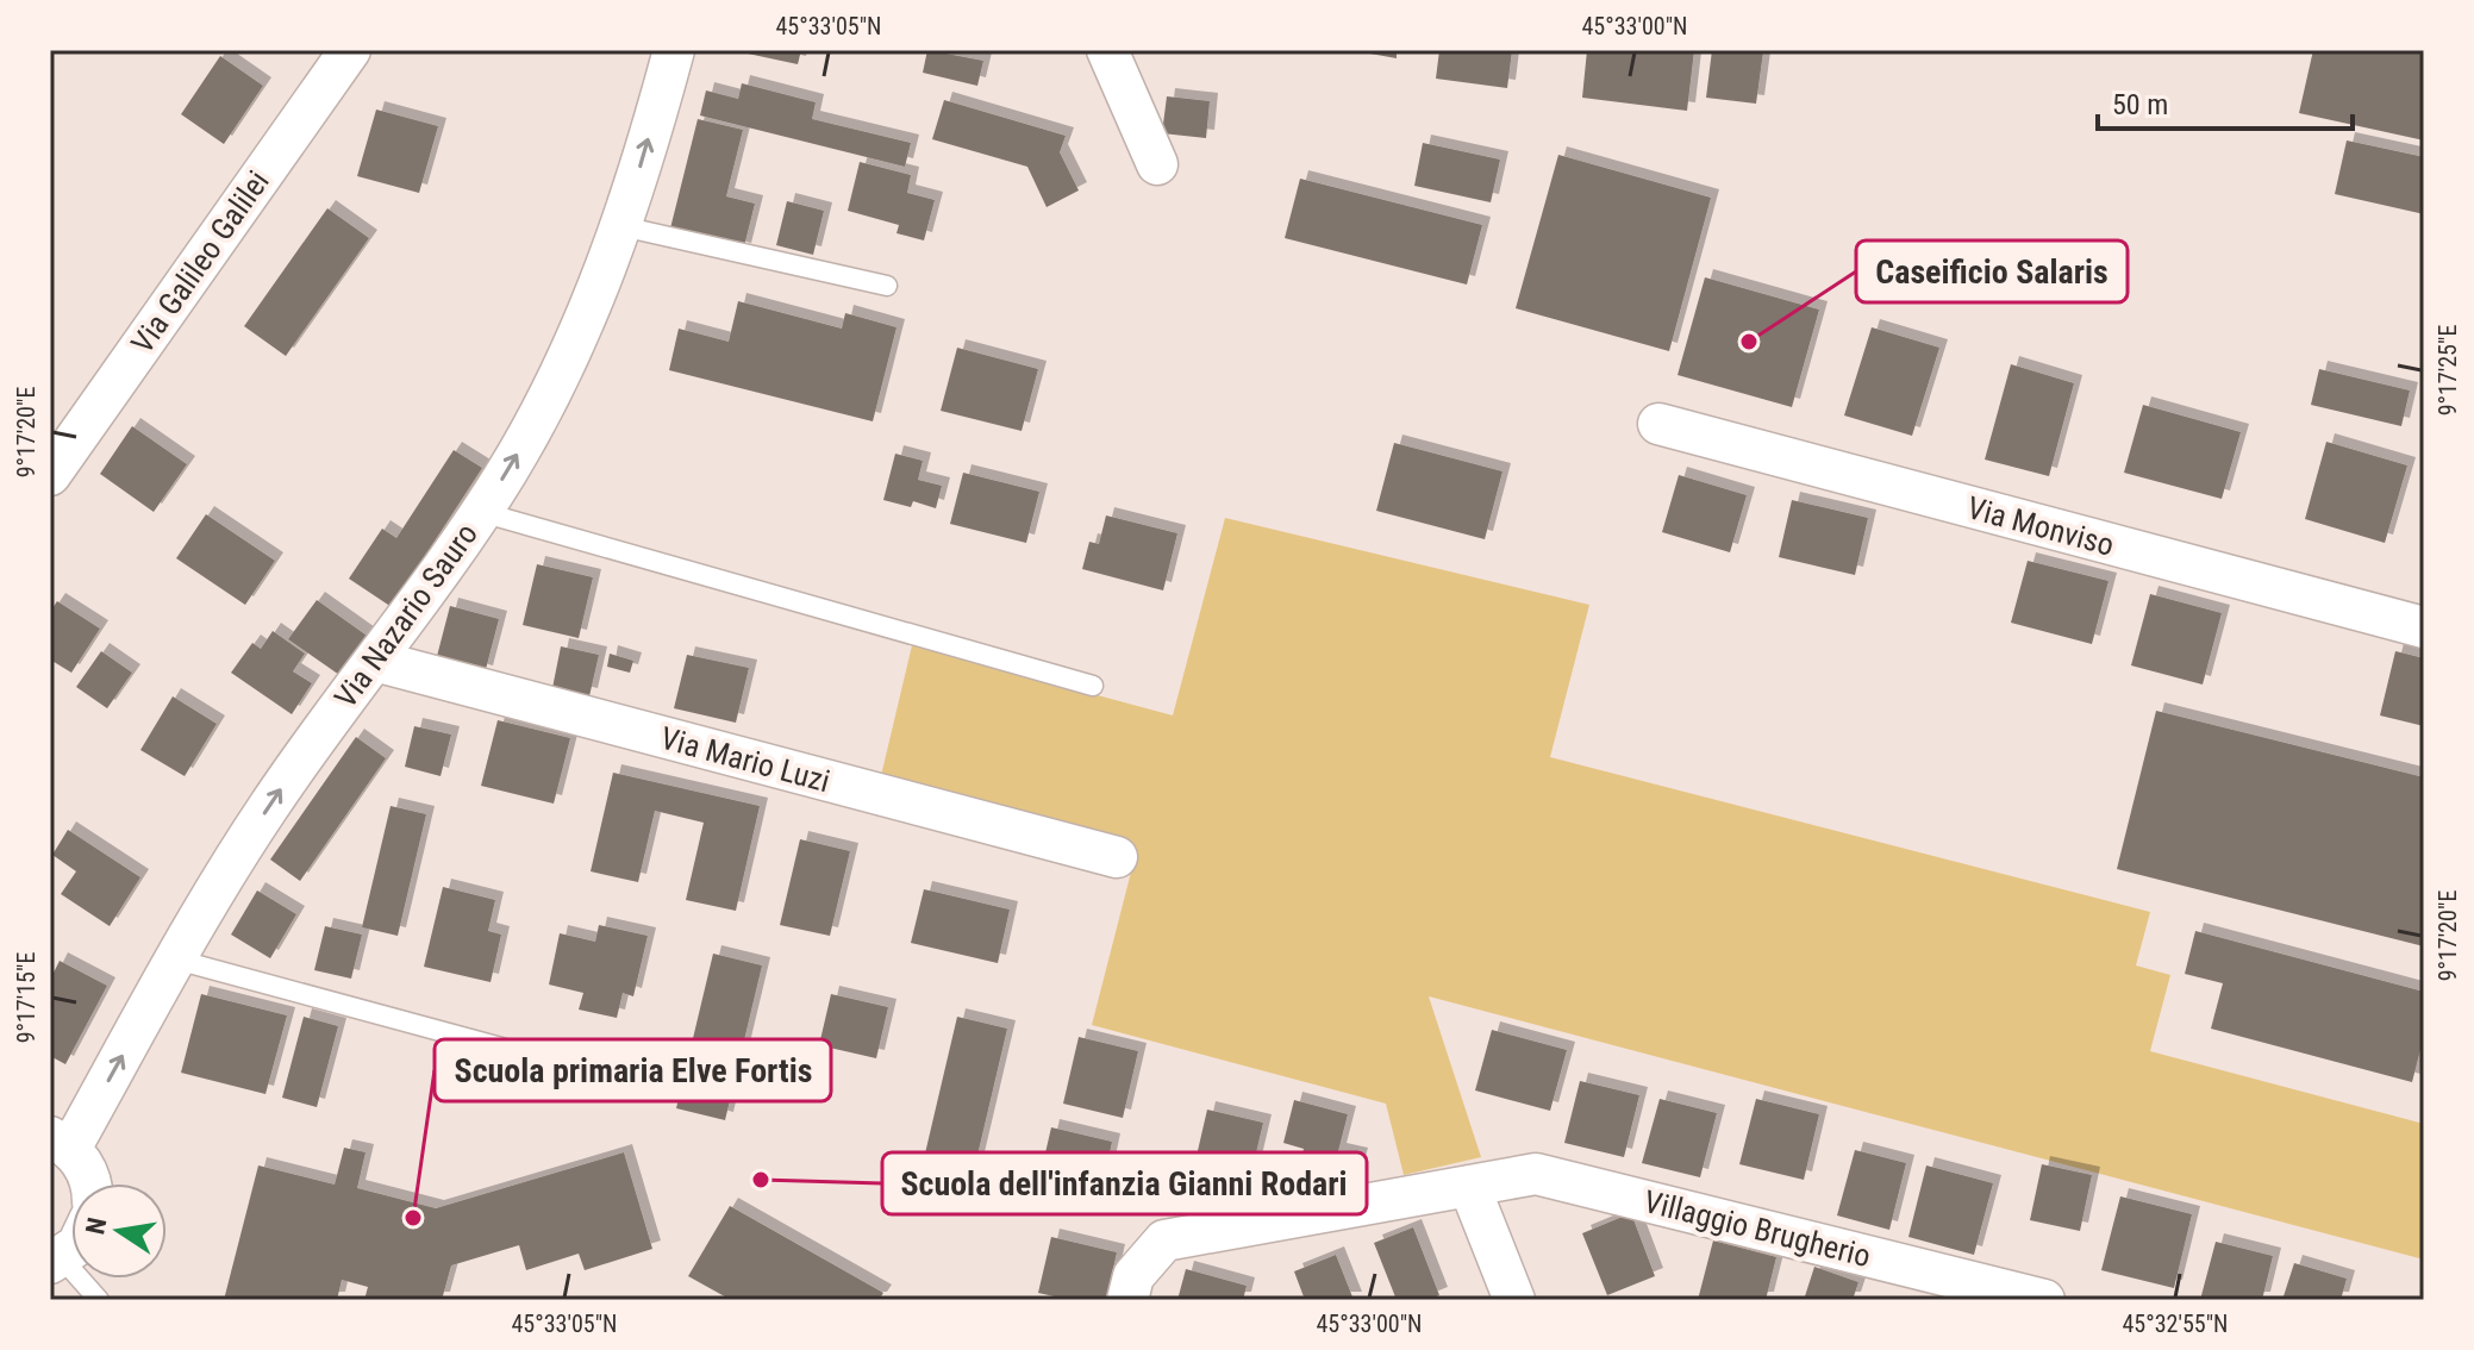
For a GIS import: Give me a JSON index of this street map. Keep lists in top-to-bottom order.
{
  "streets": {
    "street": [
      "Via Galileo Galilei",
      "Via Monviso",
      "Via Nazario Sauro",
      "Via Mario Luzi",
      "Villaggio Brugherio"
    ]
  },
  "crossings": [
    ["Via Nazario Sauro", "Via Mario Luzi"]
  ],
  "one_way": ["Via Nazario Sauro"],
  "places": ["Caseificio Salaris", "Scuola dell'infanzia Gianni Rodari", "Scuola primaria Elve Fortis"],
  "scale_bar": "50 m",
  "north": "left",
  "coordinates": [
    "45°33'05\"N",
    "45°33'00\"N",
    "9°17'25\"E",
    "9°17'20\"E",
    "9°17'15\"E",
    "45°32'55\"N"
  ]
}
